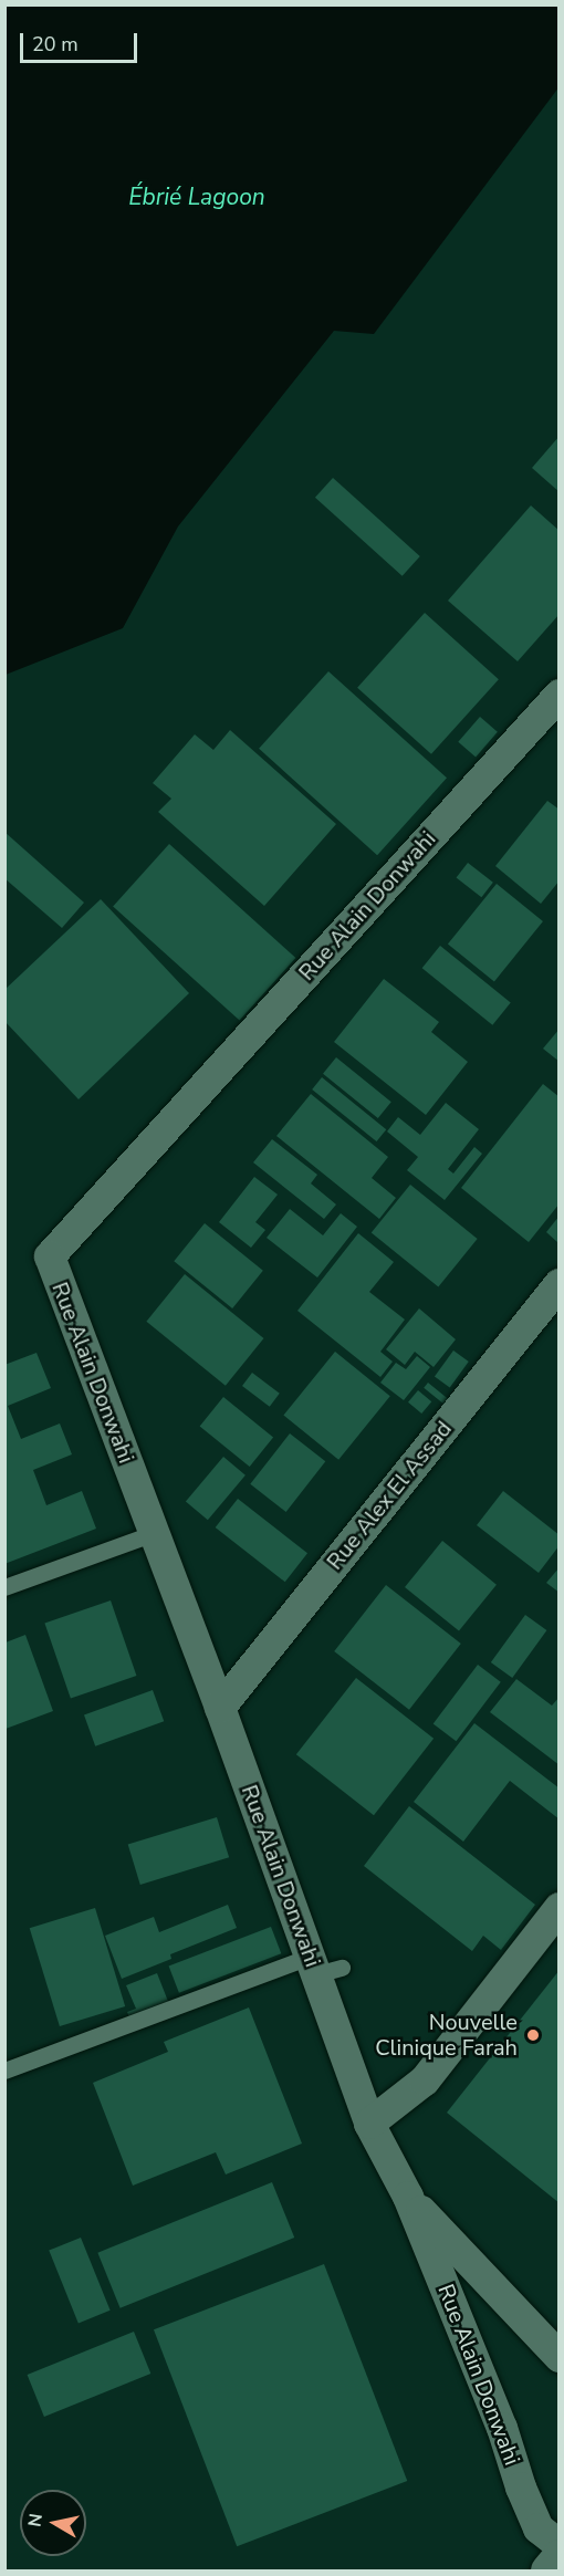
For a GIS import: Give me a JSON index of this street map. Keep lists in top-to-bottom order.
{
  "streets": {
    "street": ["Rue Alain Donwahi", "Rue Alex El Assad"]
  },
  "crossings": [
    ["Rue Alain Donwahi", "Rue Alex El Assad"]
  ],
  "water": ["Ébrié Lagoon"],
  "places": ["Nouvelle Clinique Farah"],
  "scale_bar": "20 m",
  "north": "left"
}
